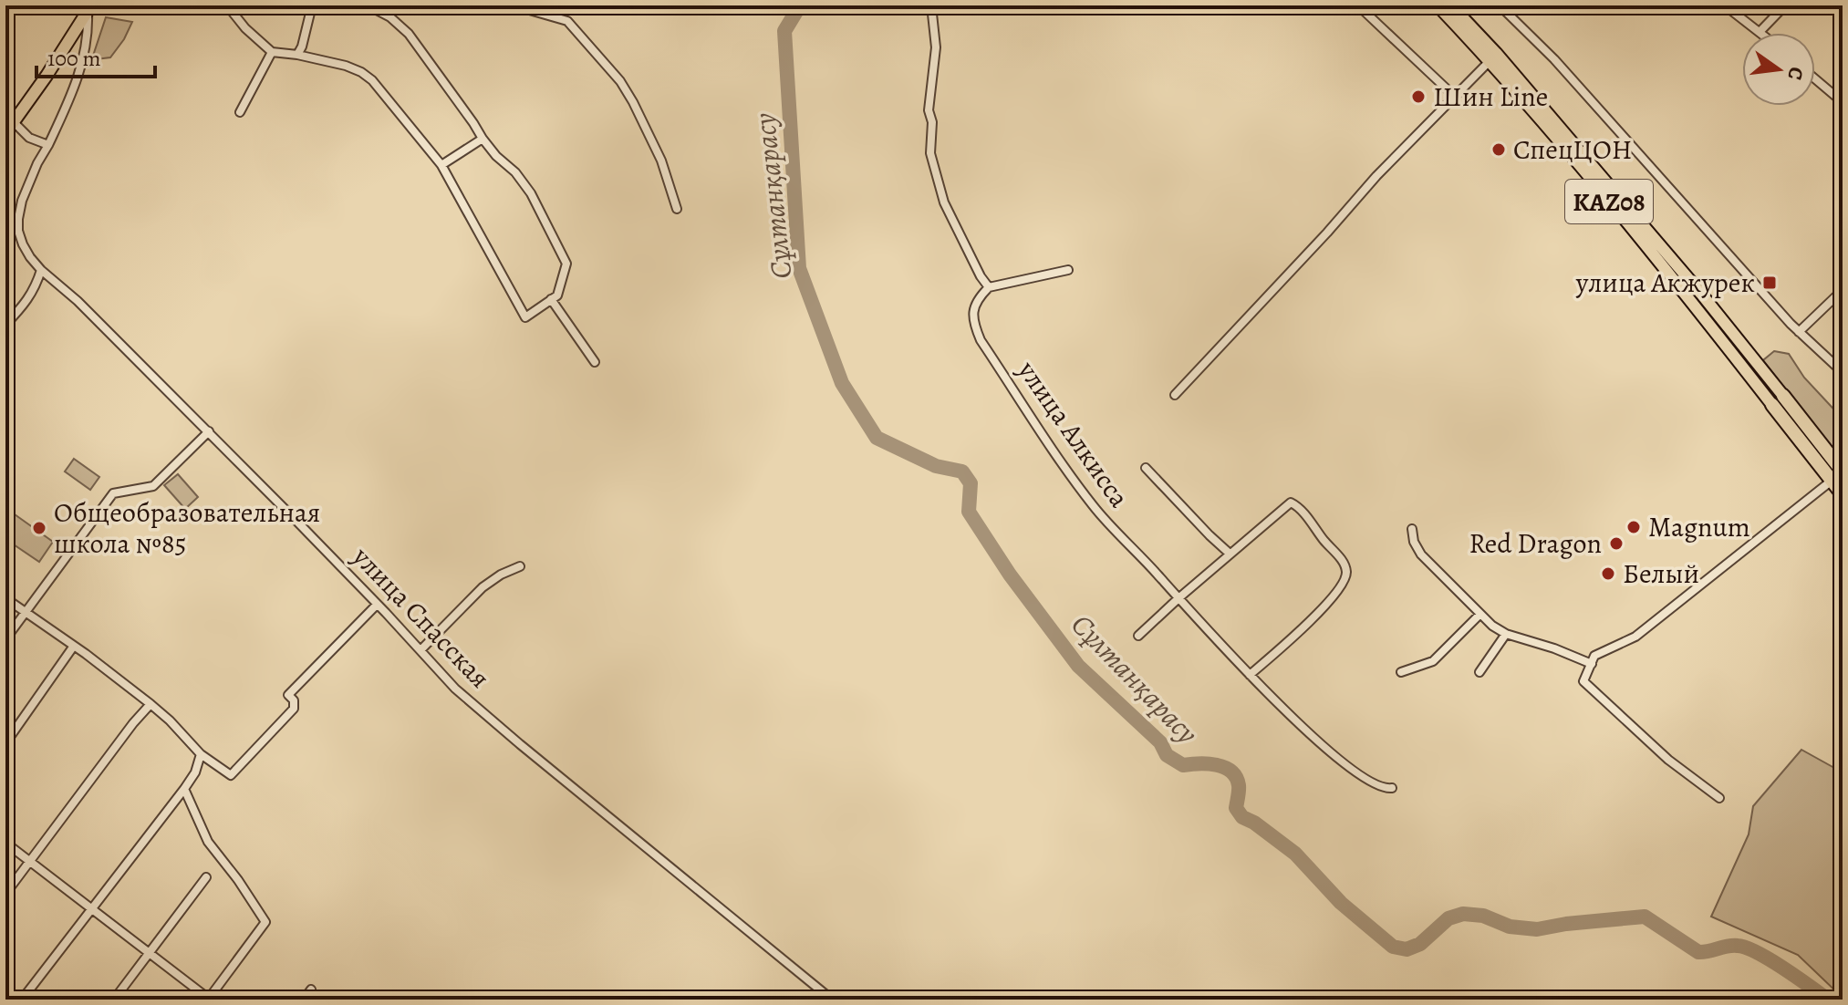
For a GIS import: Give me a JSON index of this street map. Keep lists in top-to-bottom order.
{
  "streets": {
    "highway": ["KAZ08"],
    "street": ["улица Алкисса", "улица Спасская"]
  },
  "water": ["Сұлтанқарасу"],
  "places": {
    "other": [
      "Шин Line",
      "СпецЦОН",
      "Magnum",
      "Общеобразовательная школа №85",
      "Red Dragon",
      "Белый"
    ],
    "transit": ["улица Акжурек"]
  },
  "scale_bar": "100 m",
  "north": "right"
}
